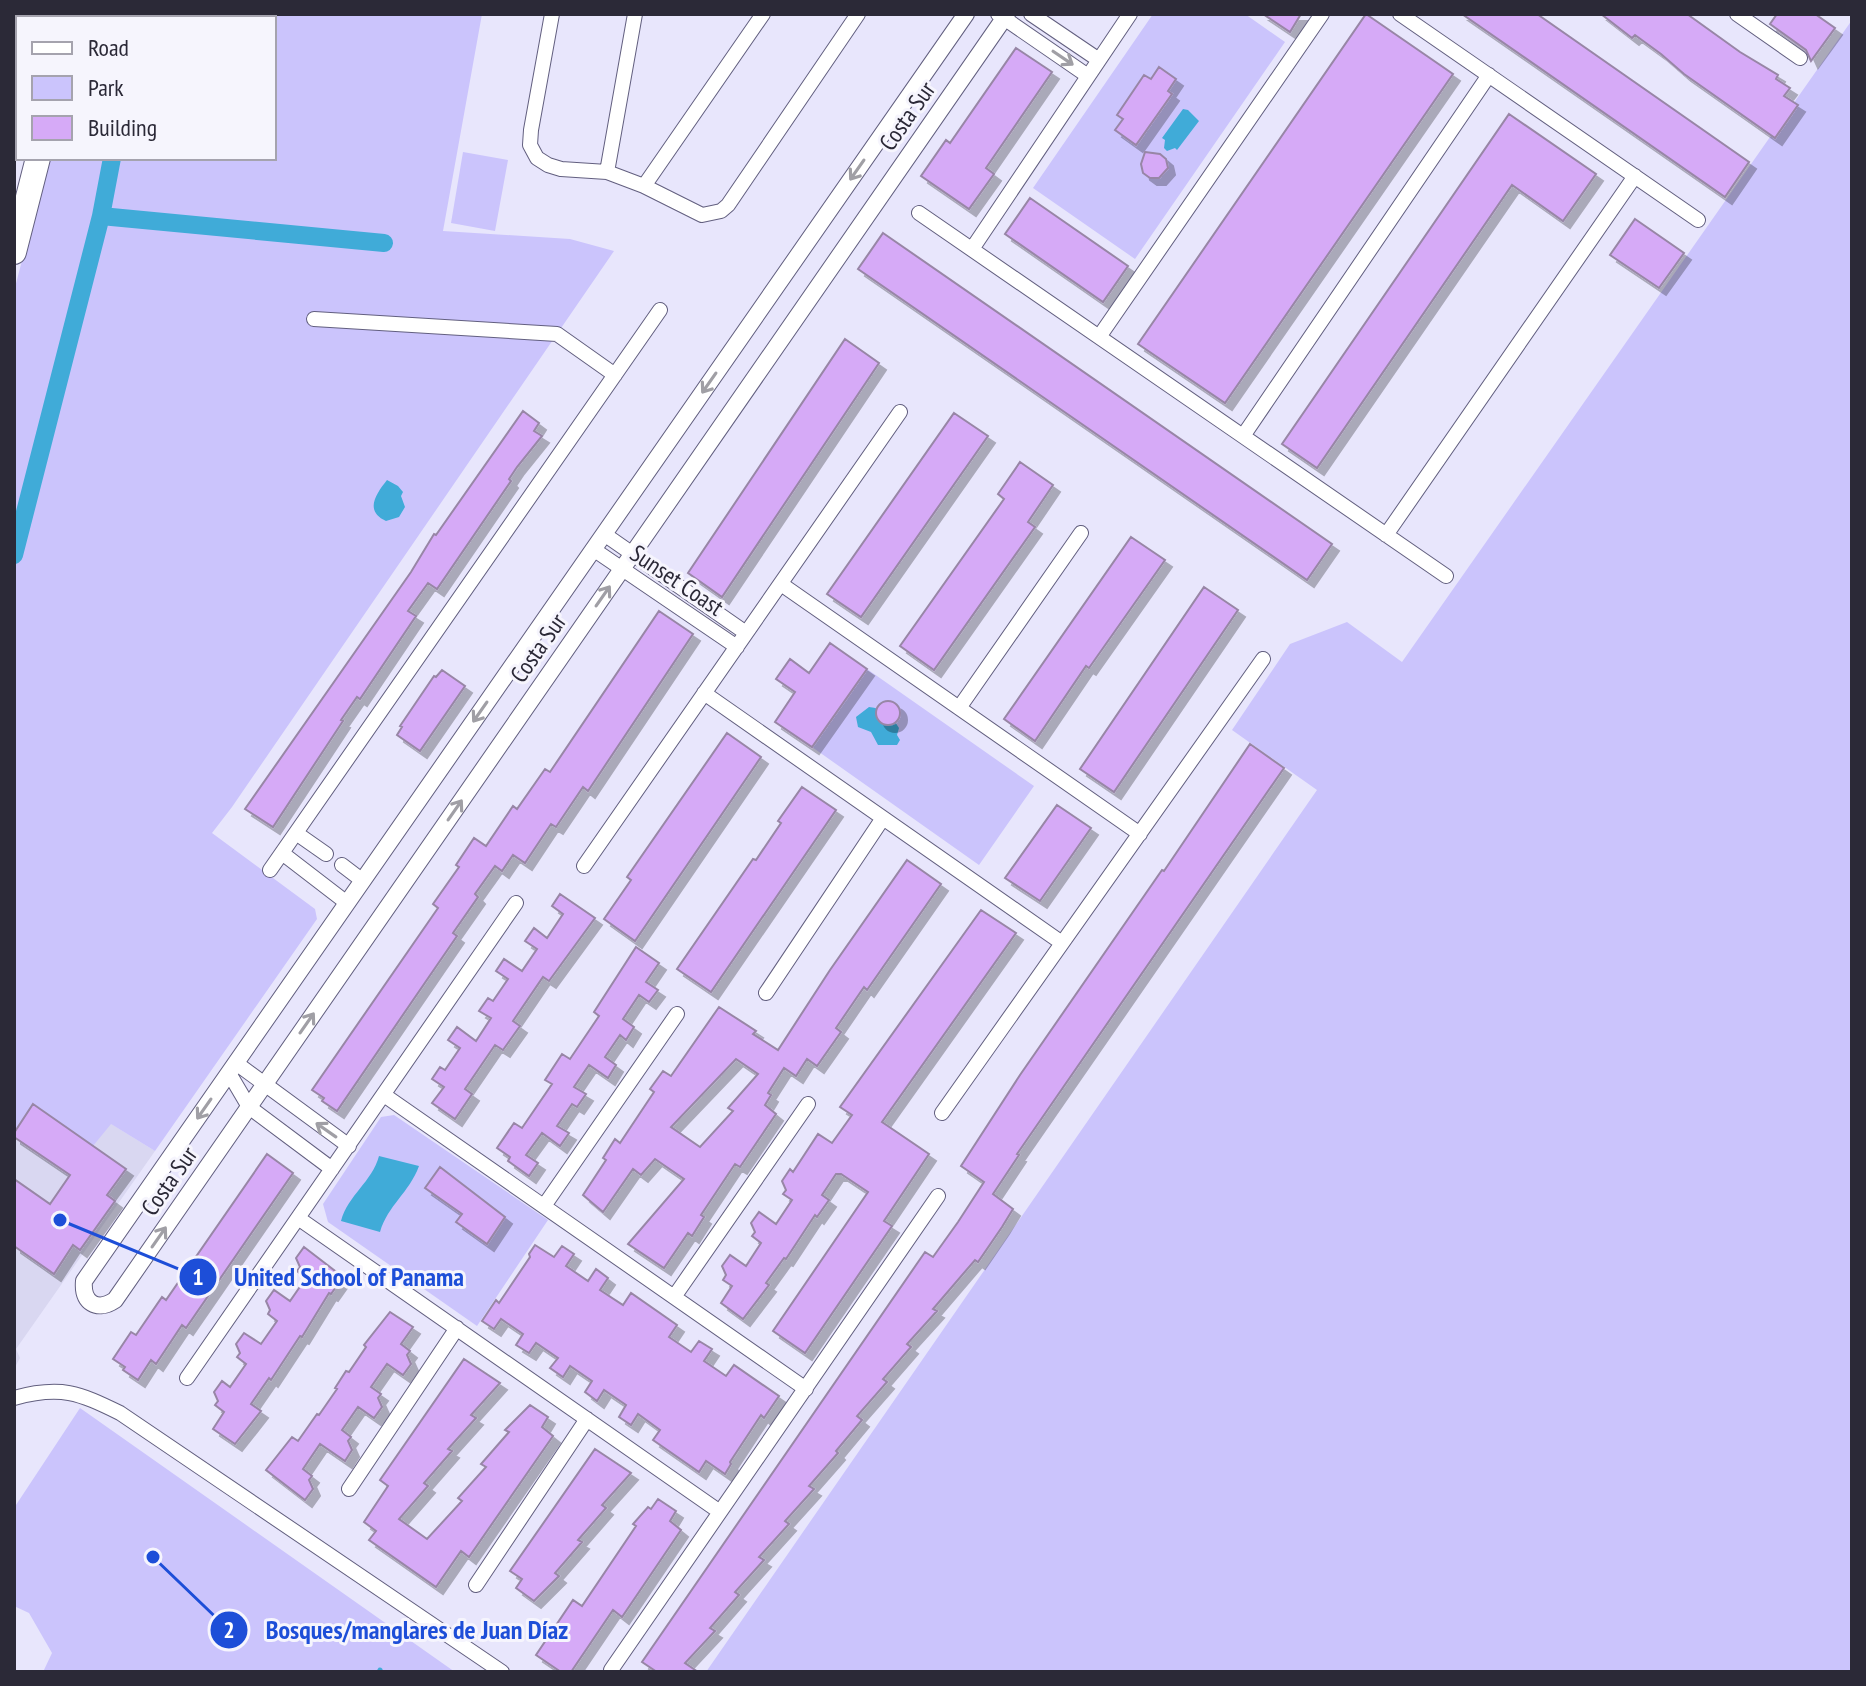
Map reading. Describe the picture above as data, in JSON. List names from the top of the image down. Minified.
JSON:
{"streets":{"street":["Costa Sur","Sunset Coast"]},"crossings":[["Costa Sur","Sunset Coast"]],"places":["United School of Panama","Bosques/manglares de Juan Díaz"],"legend":["Road","Park","Building"]}
